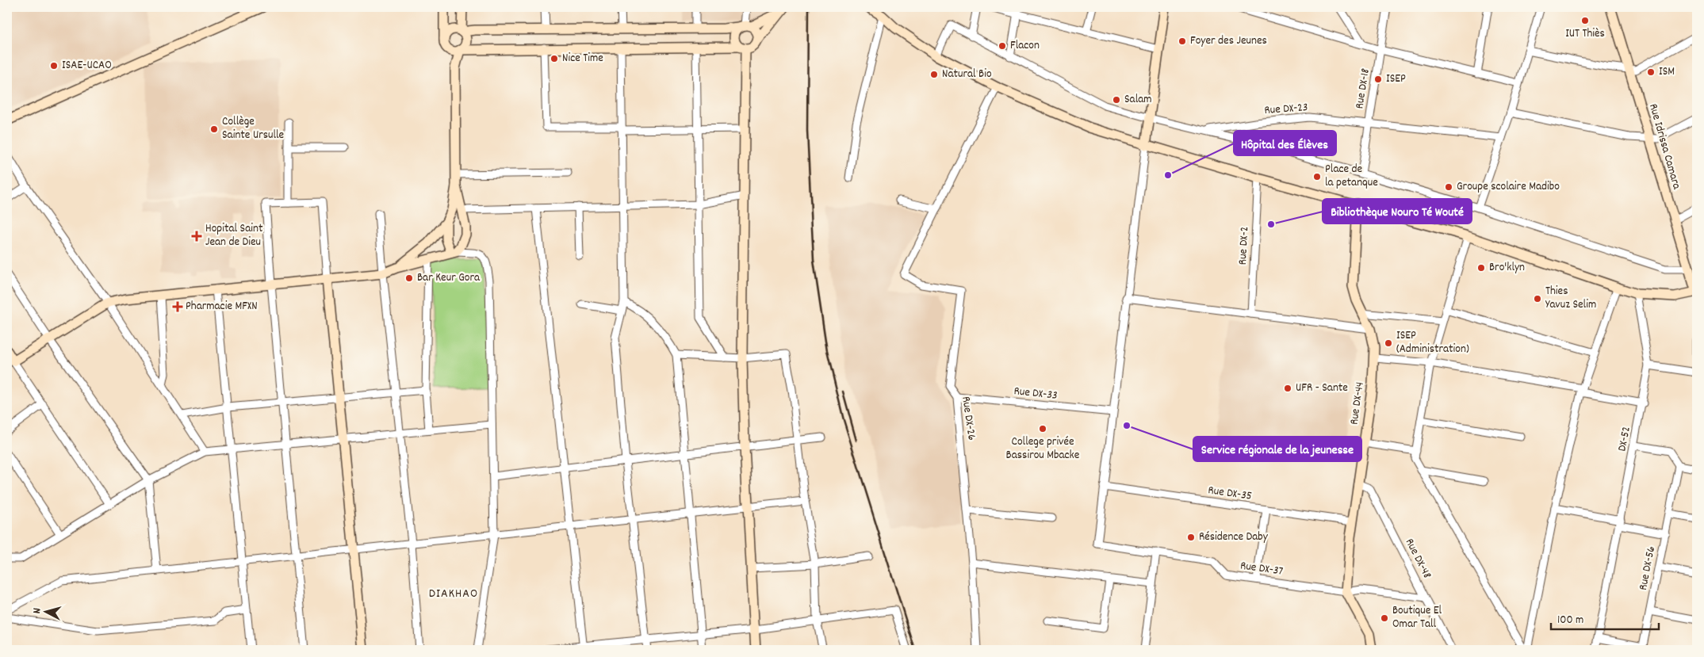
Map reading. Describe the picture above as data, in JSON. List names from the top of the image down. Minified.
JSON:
{"streets":{"street":["Rue DX-18","Rue DX-23","Rue Idrissa Camara","Rue DX-2","Rue DX-33","Rue DX-44","Rue DX-26","DX-52","Rue DX-35","Rue DX-48","Rue DX-56","Rue DX-37"]},"crossings":[["Rue DX-18","Rue DX-23"],["Rue DX-33","Rue DX-26"],["Rue DX-44","Rue DX-35"],["Rue DX-44","Rue DX-48"],["Rue DX-44","Rue DX-37"],["Rue DX-35","Rue DX-37"],["Rue DX-48","Rue DX-37"]],"districts":["DIAKHAO"],"places":{"other":["IUT Thiès","Foyer des Jeunes","Flacon","Nice Time","ISAE-UCAO","ISM","Natural Bio","ISEP","Salam","Collège Sainte Ursulle","Hôpital des Élèves","Place de la petanque","Groupe scolaire Madibo","Bibliothèque Nouro Té Wouté","Bro'klyn","Bar Keur Gora","Thies Yavuz Selim","ISEP (Administration)","UFR - Sante","Service régionale de la jeunesse","College privée Bassirou Mbacke","Résidence Daby","Boutique El Omar Tall"],"health":["Hopital Saint Jean de Dieu","Pharmacie MFXN"]},"scale_bar":"100 m","north":"left"}
